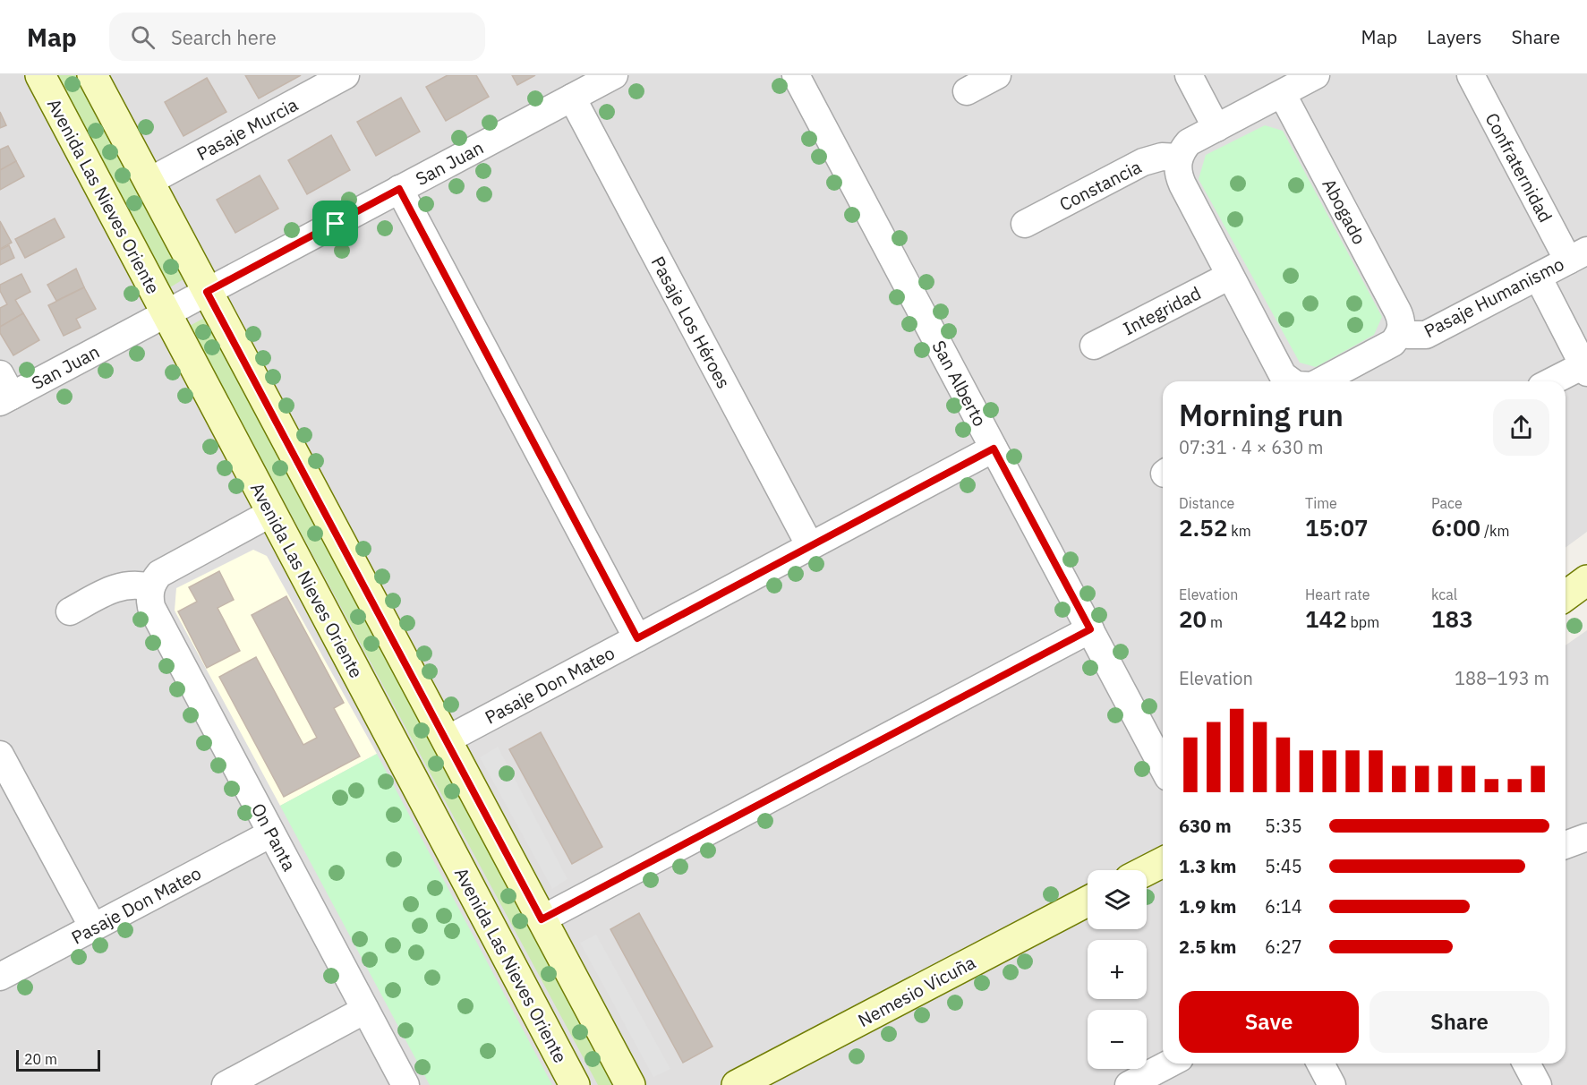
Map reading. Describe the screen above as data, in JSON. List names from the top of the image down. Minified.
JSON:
{"streets":{"street":["Pasaje Murcia","San Juan","Confraternidad","Constancia","Avenida Las Nieves Oriente","Abogado","Pasaje Humanismo","Integridad","Pasaje Los Héroes","San Alberto","Pasaje Don Mateo","On Panta","Nemesio Vicuña"]},"crossings":[["San Juan","Avenida Las Nieves Oriente"],["San Juan","Pasaje Los Héroes"],["Confraternidad","Pasaje Humanismo"],["Abogado","Pasaje Humanismo"],["Pasaje Los Héroes","Pasaje Don Mateo"],["San Alberto","Pasaje Don Mateo"],["Pasaje Don Mateo","On Panta"]],"scale_bar":"20 m","page":{"header":"Map","search":"Search here","nav":["Map","Layers","Share"],"heading":["Morning run","07:31 · 4 × 630 m"],"stats":[["Distance","2.52 km"],["Time","15:07"],["Pace","6:00 /km"],["Elevation","20 m"],["Heart rate","142 bpm"],["kcal","183"]],"chart":["Elevation","188–193 m"],"list":[{"name":"630 m","note":"5:35"},{"name":"1.3 km","note":"5:45"},{"name":"1.9 km","note":"6:14"},{"name":"2.5 km","note":"6:27"}],"map_buttons":["+","−"],"buttons":["Save","Share"],"scale":"20 m"}}
